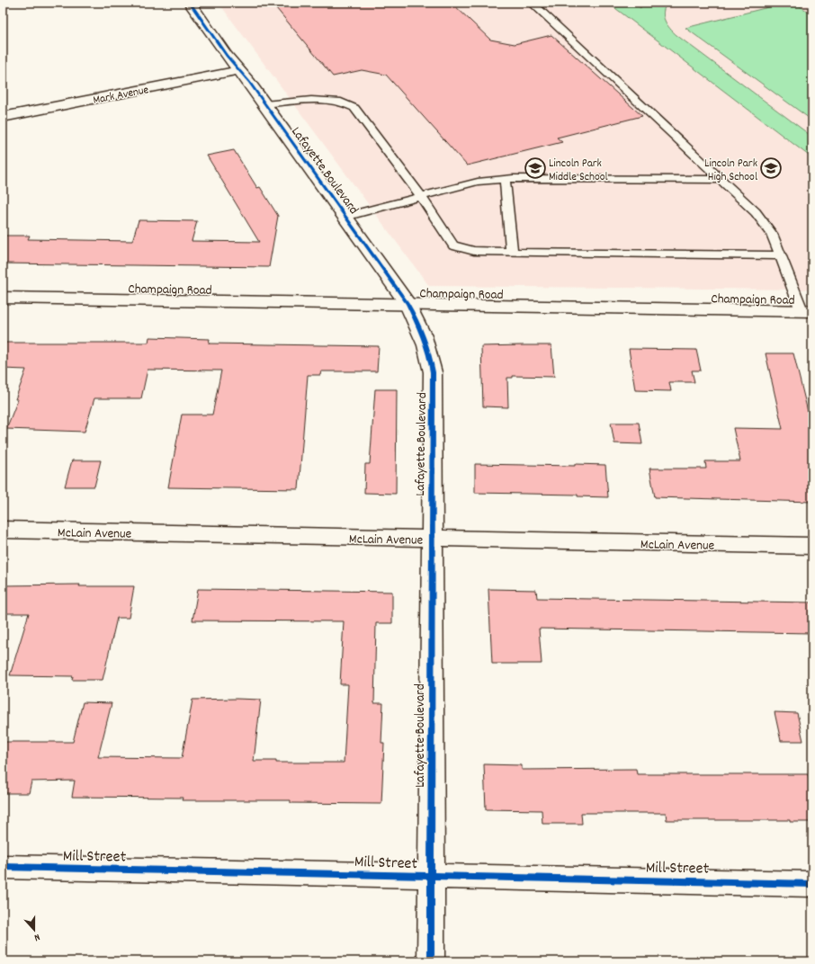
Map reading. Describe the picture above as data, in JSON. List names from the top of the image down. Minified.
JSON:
{"streets":{"street":["Mark Avenue","Lafayette Boulevard","Champaign Road","McLain Avenue","Mill Street"]},"crossings":[["Mark Avenue","Lafayette Boulevard"],["Lafayette Boulevard","Champaign Road"],["Lafayette Boulevard","McLain Avenue"],["Lafayette Boulevard","Mill Street"]],"places":{"school or university":["Lincoln Park Middle School","Lincoln Park High School"]},"north":"bottom"}
